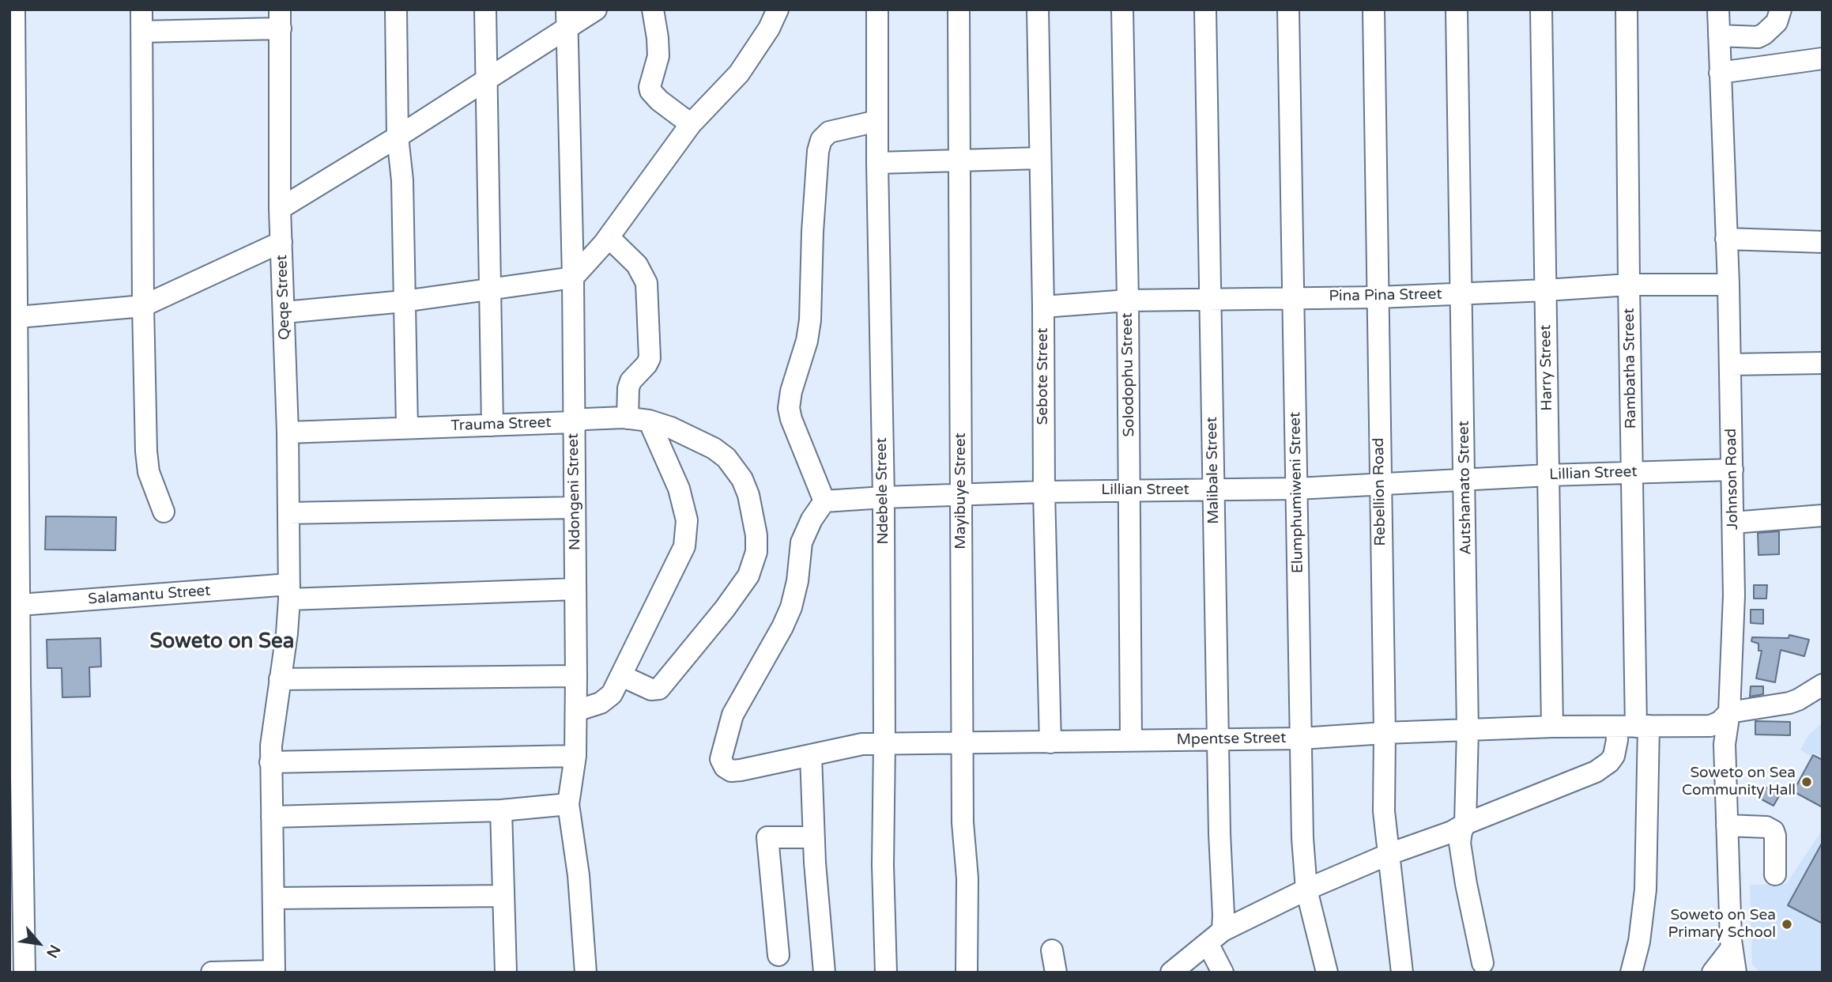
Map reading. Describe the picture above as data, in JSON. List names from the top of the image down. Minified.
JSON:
{"streets":{"street":["Pina Pina Street","Qeqe Street","Harry Street","Rambatha Street","Solodophu Street","Sebote Street","Trauma Street","Malibale Street","Lillian Street","Johnson Road","Autshamato Street","Ndebele Street","Mayibuye Street","Ndongeni Street","Rebellion Road","Elumphumiweni Street","Salamantu Street","Mpentse Street"]},"crossings":[["Pina Pina Street","Harry Street"],["Pina Pina Street","Rambatha Street"],["Pina Pina Street","Solodophu Street"],["Pina Pina Street","Sebote Street"],["Pina Pina Street","Malibale Street"],["Pina Pina Street","Johnson Road"],["Pina Pina Street","Autshamato Street"],["Pina Pina Street","Rebellion Road"],["Pina Pina Street","Elumphumiweni Street"],["Qeqe Street","Trauma Street"],["Qeqe Street","Salamantu Street"],["Harry Street","Lillian Street"],["Harry Street","Mpentse Street"],["Rambatha Street","Lillian Street"],["Rambatha Street","Mpentse Street"],["Solodophu Street","Lillian Street"],["Solodophu Street","Mpentse Street"],["Sebote Street","Lillian Street"],["Sebote Street","Mpentse Street"],["Trauma Street","Ndongeni Street"],["Malibale Street","Lillian Street"],["Malibale Street","Mpentse Street"],["Lillian Street","Johnson Road"],["Lillian Street","Autshamato Street"],["Lillian Street","Ndebele Street"],["Lillian Street","Mayibuye Street"],["Lillian Street","Rebellion Road"],["Lillian Street","Elumphumiweni Street"],["Lillian Street","Mpentse Street"],["Johnson Road","Mpentse Street"],["Autshamato Street","Mpentse Street"],["Ndebele Street","Mpentse Street"],["Mayibuye Street","Mpentse Street"],["Ndongeni Street","Salamantu Street"],["Rebellion Road","Mpentse Street"],["Elumphumiweni Street","Mpentse Street"]],"districts":["Soweto on Sea"],"places":["Soweto on Sea Community Hall","Soweto on Sea Primary School"],"north":"bottom right"}
